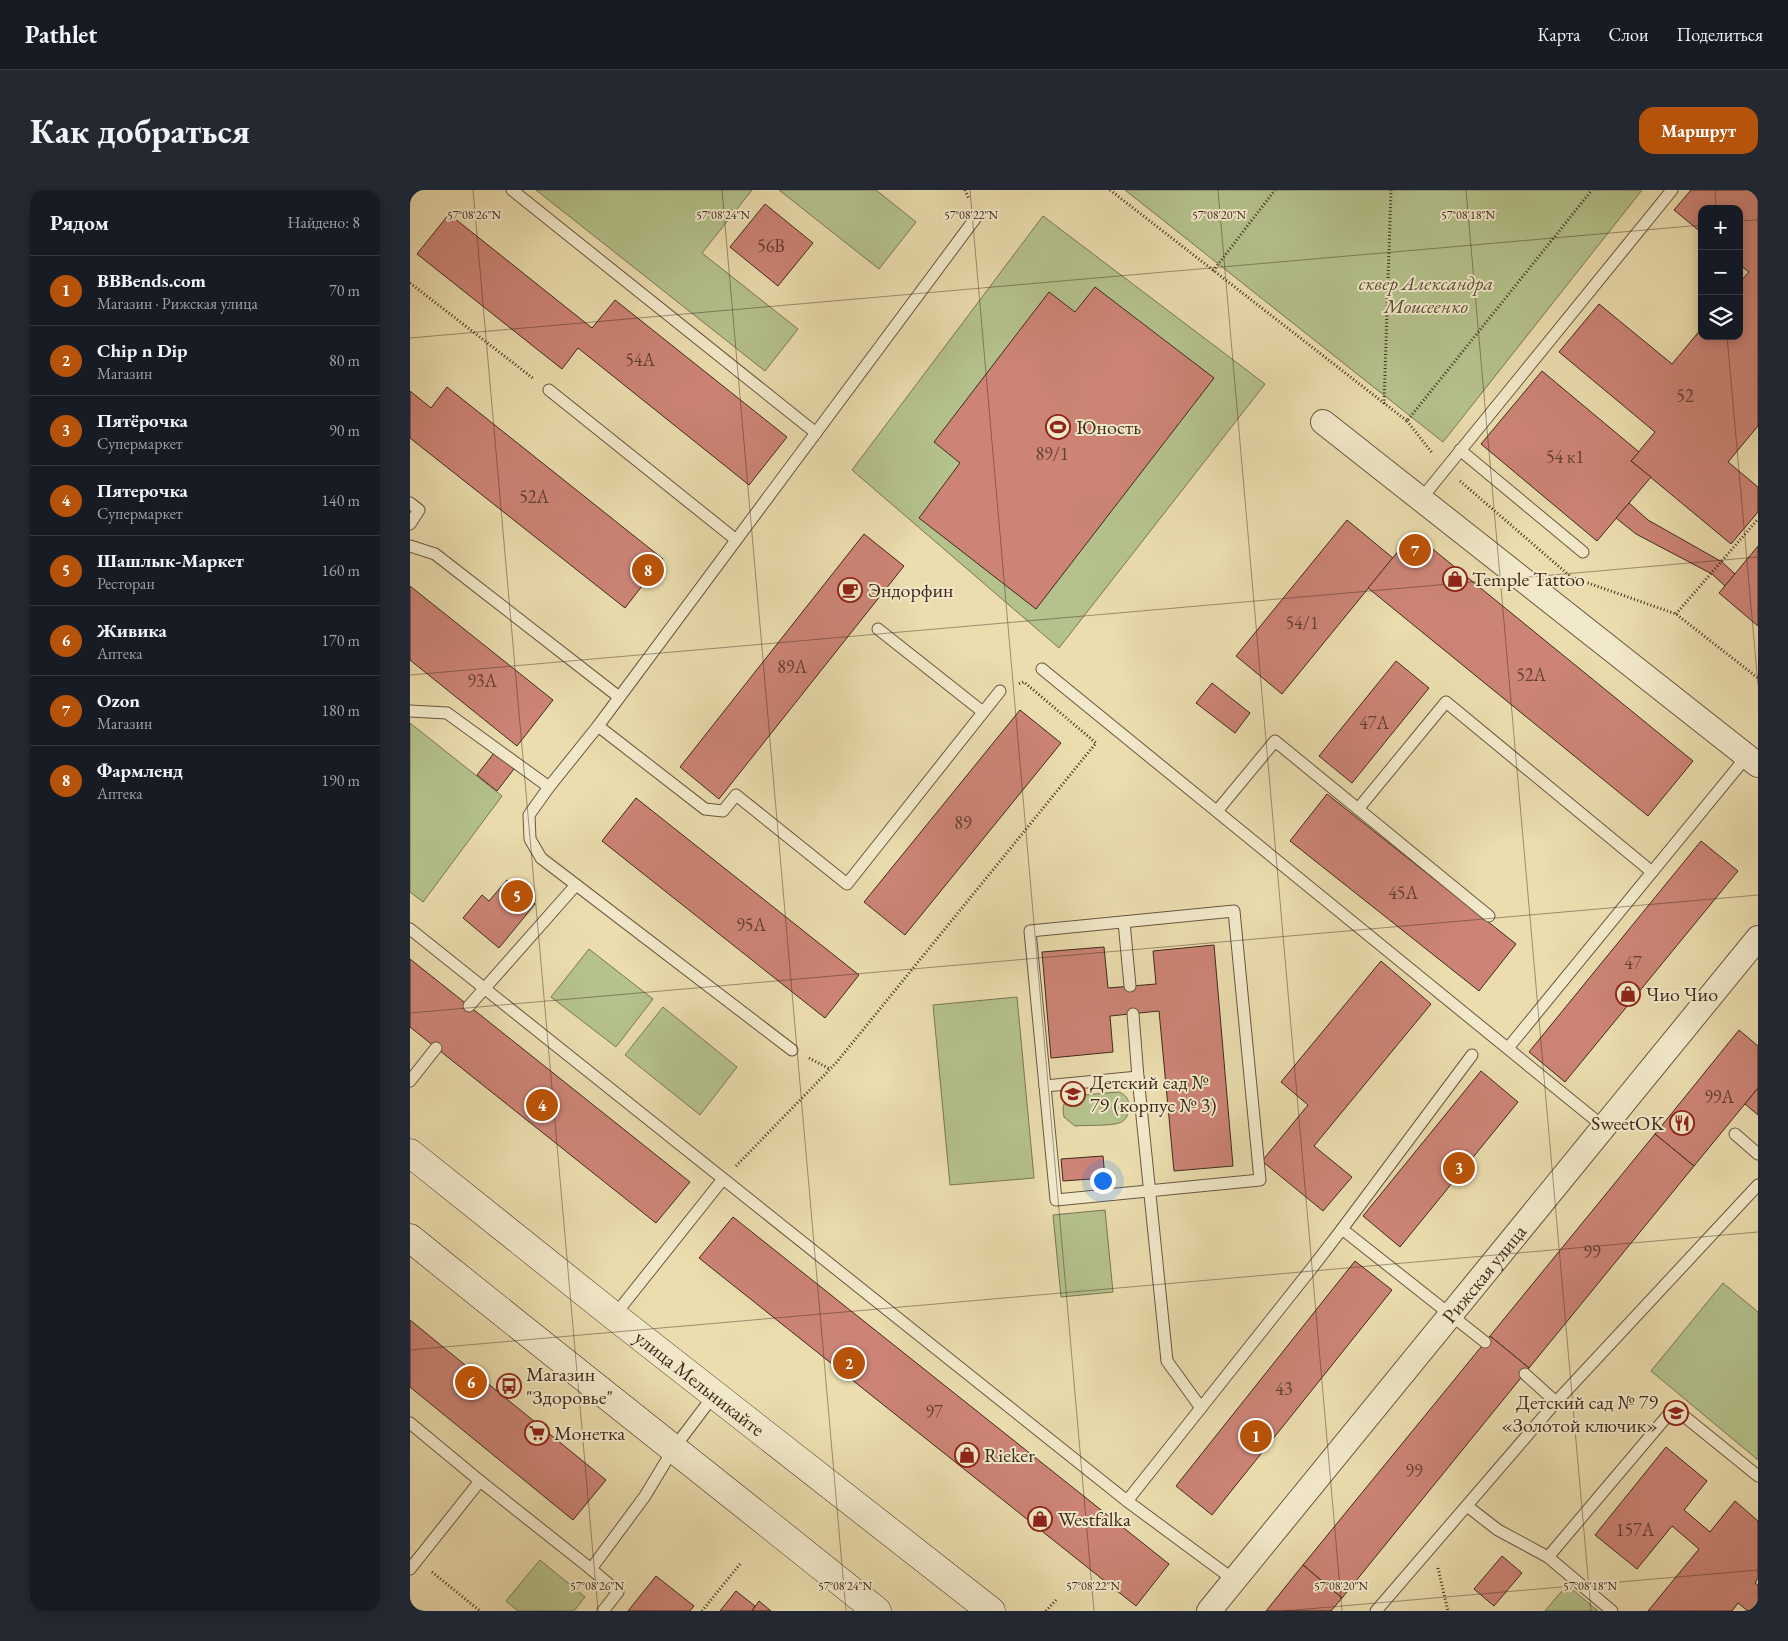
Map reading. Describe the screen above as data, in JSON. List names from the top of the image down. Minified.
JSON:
{"streets":{"main road":["улица Мельникайте"],"street":["Рижская улица"]},"parks":["сквер Александра Моисеенко"],"places":{"sports":["Юность"],"shop":["Temple Tattoo","Чио Чио","Rieker","Westfalka"],"cafe":["Эндорфин"],"school or university":["Детский сад № 79 (корпус № 3)","Детский сад № 79 «Золотой ключик»"],"restaurant":["SweetOK"],"bus stop":["Магазин \"Здоровье\""],"supermarket":["Монетка"]},"house_numbers":["56В","54А","52","89/1","54 к1","52А","54/1","89А","52А","93А","47А","89","45А","95А","47","99А","99","43","97","99","157А"],"page":{"header":"Pathlet","nav":["Карта","Слои","Поделиться"],"buttons":"Маршрут","title":"Как добраться","heading":["Рядом","Найдено: 8"],"map_buttons":["+","−"],"list":[{"mark":"1","name":"BBBends.com","note":"Магазин · Рижская улица","value":"70 m"},{"mark":"2","name":"Chip n Dip","note":"Магазин","value":"80 m"},{"mark":"3","name":"Пятёрочка","note":"Супермаркет","value":"90 m"},{"mark":"4","name":"Пятерочка","note":"Супермаркет","value":"140 m"},{"mark":"5","name":"Шашлык-Маркет","note":"Ресторан","value":"160 m"},{"mark":"6","name":"Живика","note":"Аптека","value":"170 m"},{"mark":"7","name":"Ozon","note":"Магазин","value":"180 m"},{"mark":"8","name":"Фармленд","note":"Аптека","value":"190 m"}],"pins":["7","8","5","4","3","2","6","1"]},"coordinates":["57°08'26\"N","57°08'24\"N","57°08'22\"N","57°08'20\"N","57°08'18\"N"]}
